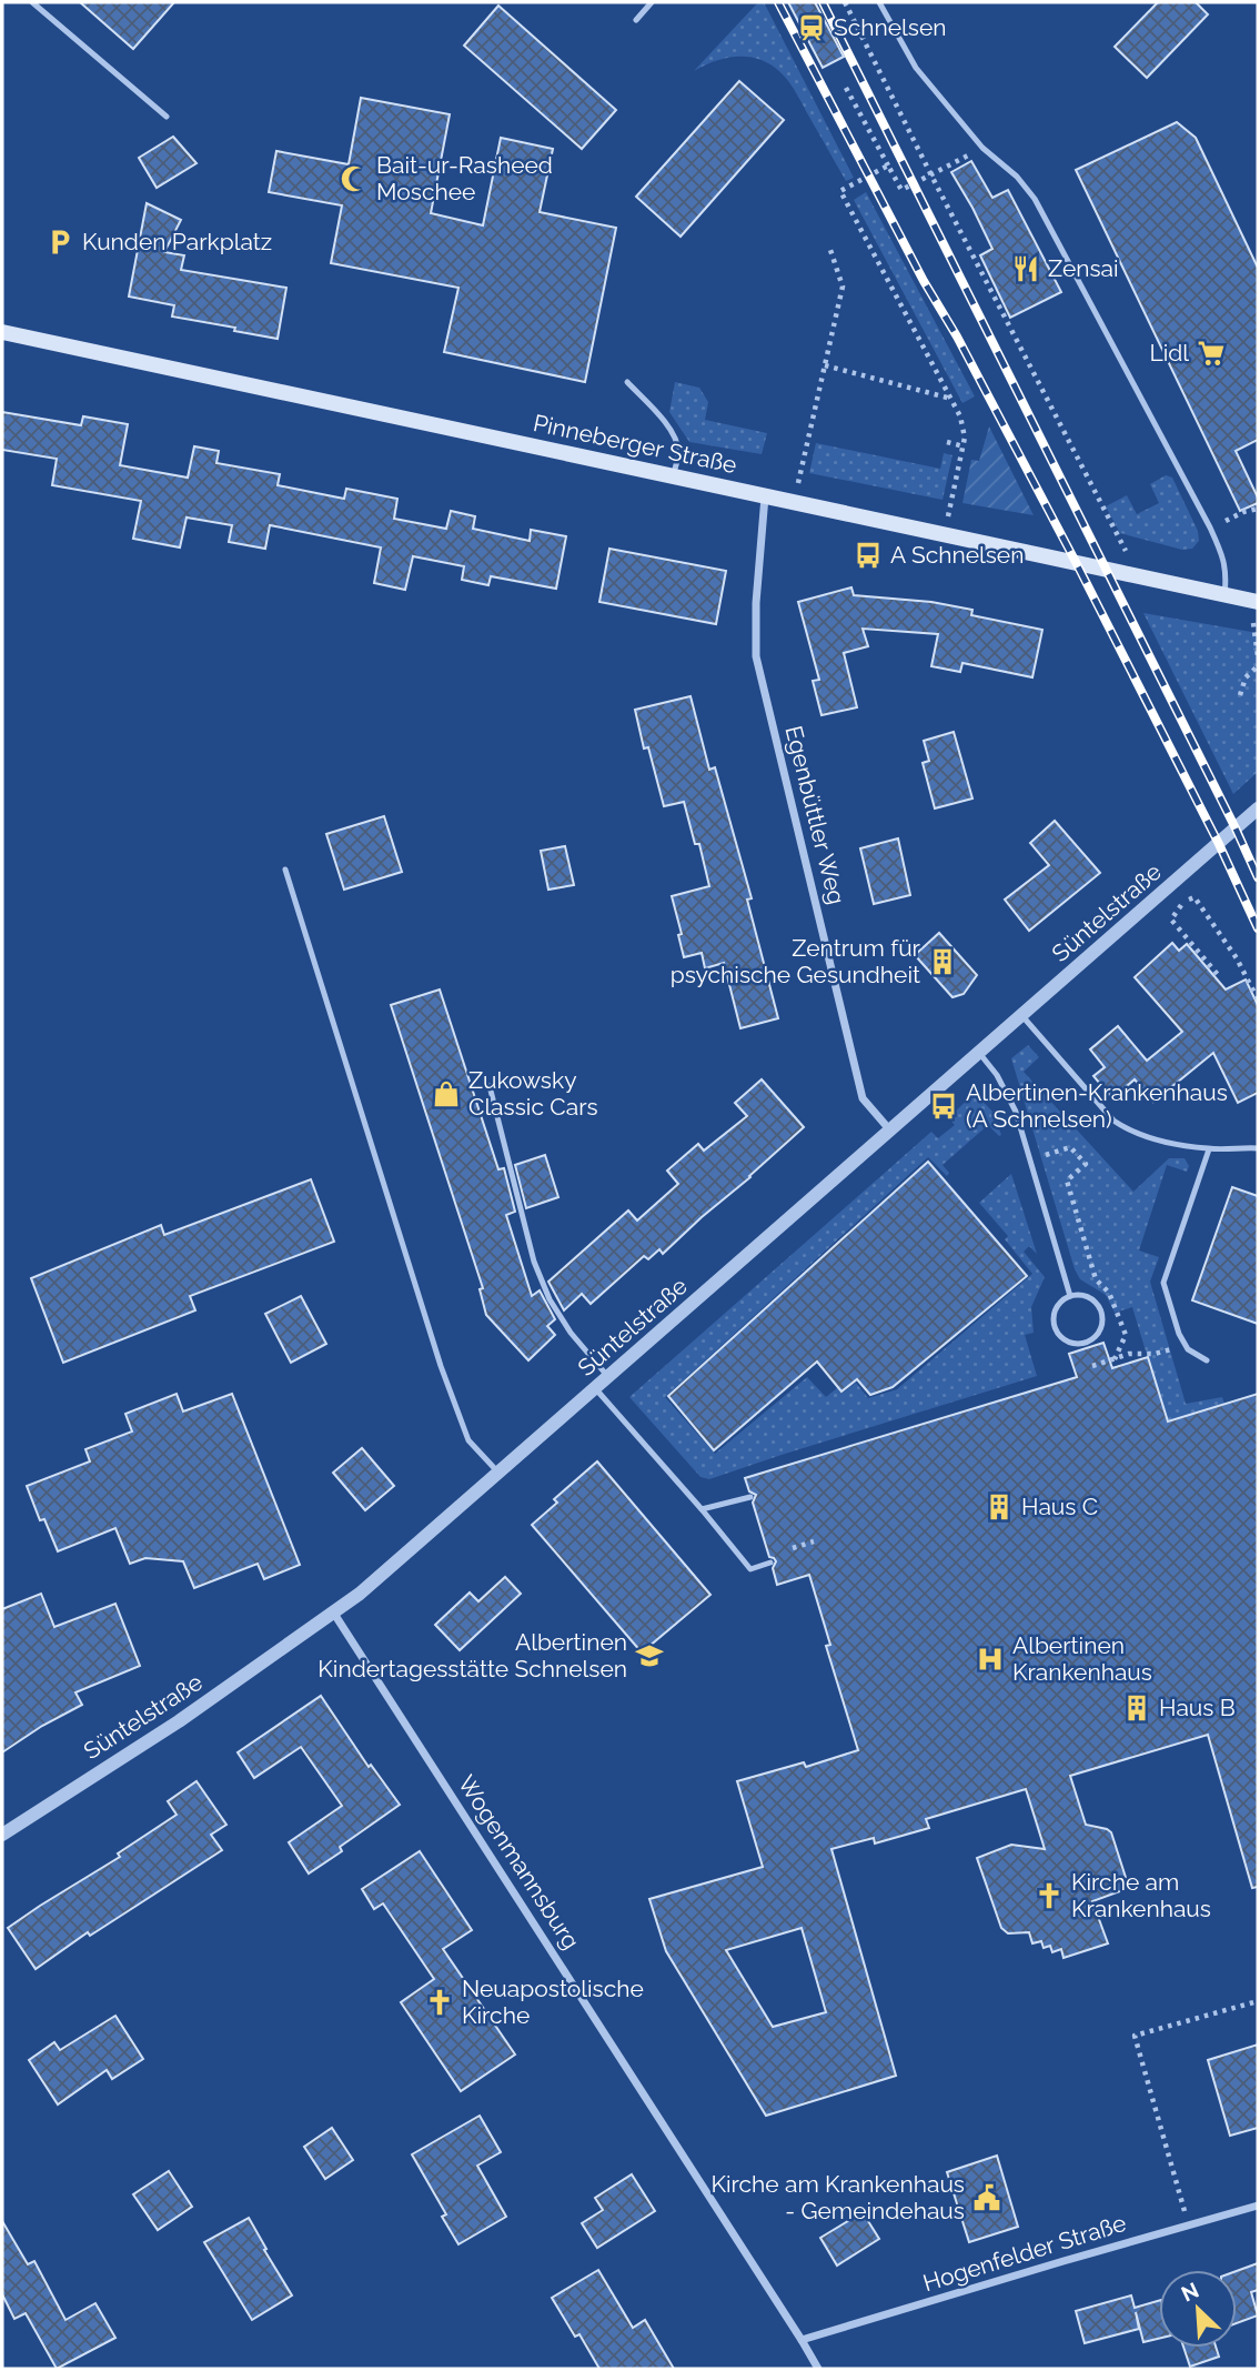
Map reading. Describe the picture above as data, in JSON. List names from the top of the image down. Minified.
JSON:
{"streets":{"main road":["Pinneberger Straße"],"street":["Egenbüttler Weg","Süntelstraße","Wogenmannsburg","Hogenfelder Straße"]},"crossings":[["Pinneberger Straße","Egenbüttler Weg"],["Egenbüttler Weg","Süntelstraße"],["Süntelstraße","Wogenmannsburg"],["Wogenmannsburg","Hogenfelder Straße"]],"places":{"station":["Schnelsen"],"mosque":["Bait-ur-Rasheed Moschee"],"parking":["Kunden Parkplatz"],"restaurant":["Zensai"],"supermarket":["Lidl"],"bus stop":["A Schnelsen","Albertinen-Krankenhaus (A Schnelsen)"],"building":["Zentrum für psychische Gesundheit","Haus C","Haus B"],"shop":["Zukowsky Classic Cars"],"school or university":["Albertinen Kindertagesstätte Schnelsen"],"hospital":["Albertinen Krankenhaus"],"church":["Kirche am Krankenhaus","Neuapostolische Kirche"],"public building":["Kirche am Krankenhaus - Gemeindehaus"]},"north":"top left"}
